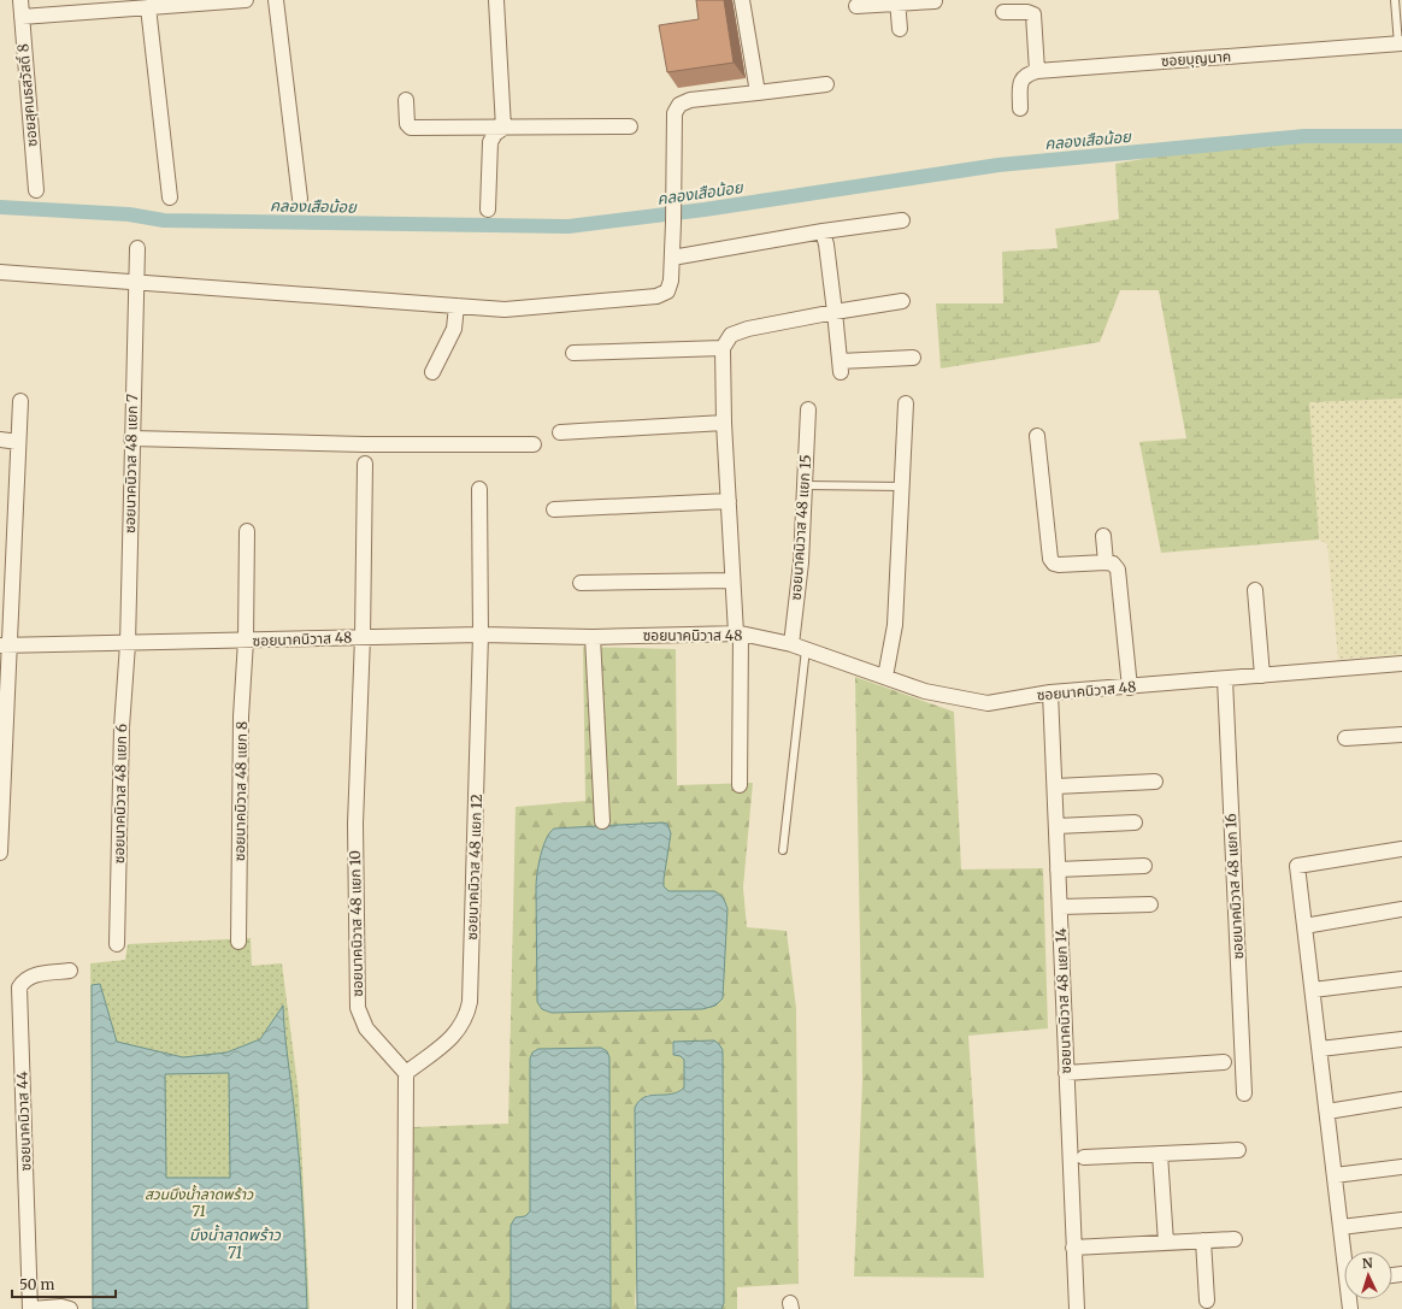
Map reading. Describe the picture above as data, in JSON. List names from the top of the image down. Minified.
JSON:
{"streets":{"street":["ซอยบุญนาค","ซอยสุคนธสวัสดิ์ 8","ซอยนาคนิวาส 48 แยก 7","ซอยนาคนิวาส 48 แยก 15","ซอยนาคนิวาส 48","ซอยนาคนิวาส 48 แยก 8","ซอยนาคนิวาส 48 แยก 6","ซอยนาคนิวาส 48 แยก 12","ซอยนาคนิวาส 48 แยก 16","ซอยนาคนิวาส 48 แยก 10","ซอยนาคนิวาส 48 แยก 14","ซอยนาคนิวาส 44"]},"crossings":[["ซอยนาคนิวาส 48 แยก 7","ซอยนาคนิวาส 48"],["ซอยนาคนิวาส 48 แยก 7","ซอยนาคนิวาส 48 แยก 6"],["ซอยนาคนิวาส 48 แยก 15","ซอยนาคนิวาส 48"],["ซอยนาคนิวาส 48","ซอยนาคนิวาส 48 แยก 8"],["ซอยนาคนิวาส 48","ซอยนาคนิวาส 48 แยก 6"],["ซอยนาคนิวาส 48","ซอยนาคนิวาส 48 แยก 12"],["ซอยนาคนิวาส 48","ซอยนาคนิวาส 48 แยก 16"],["ซอยนาคนิวาส 48","ซอยนาคนิวาส 48 แยก 10"],["ซอยนาคนิวาส 48","ซอยนาคนิวาส 48 แยก 14"],["ซอยนาคนิวาส 48 แยก 12","ซอยนาคนิวาส 48 แยก 10"]],"water":["คลองเสือน้อย","บึงน้ำลาดพร้าว 71"],"parks":["สวนบึงน้ำลาดพร้าว 71"],"scale_bar":"50 m","north":"top"}
